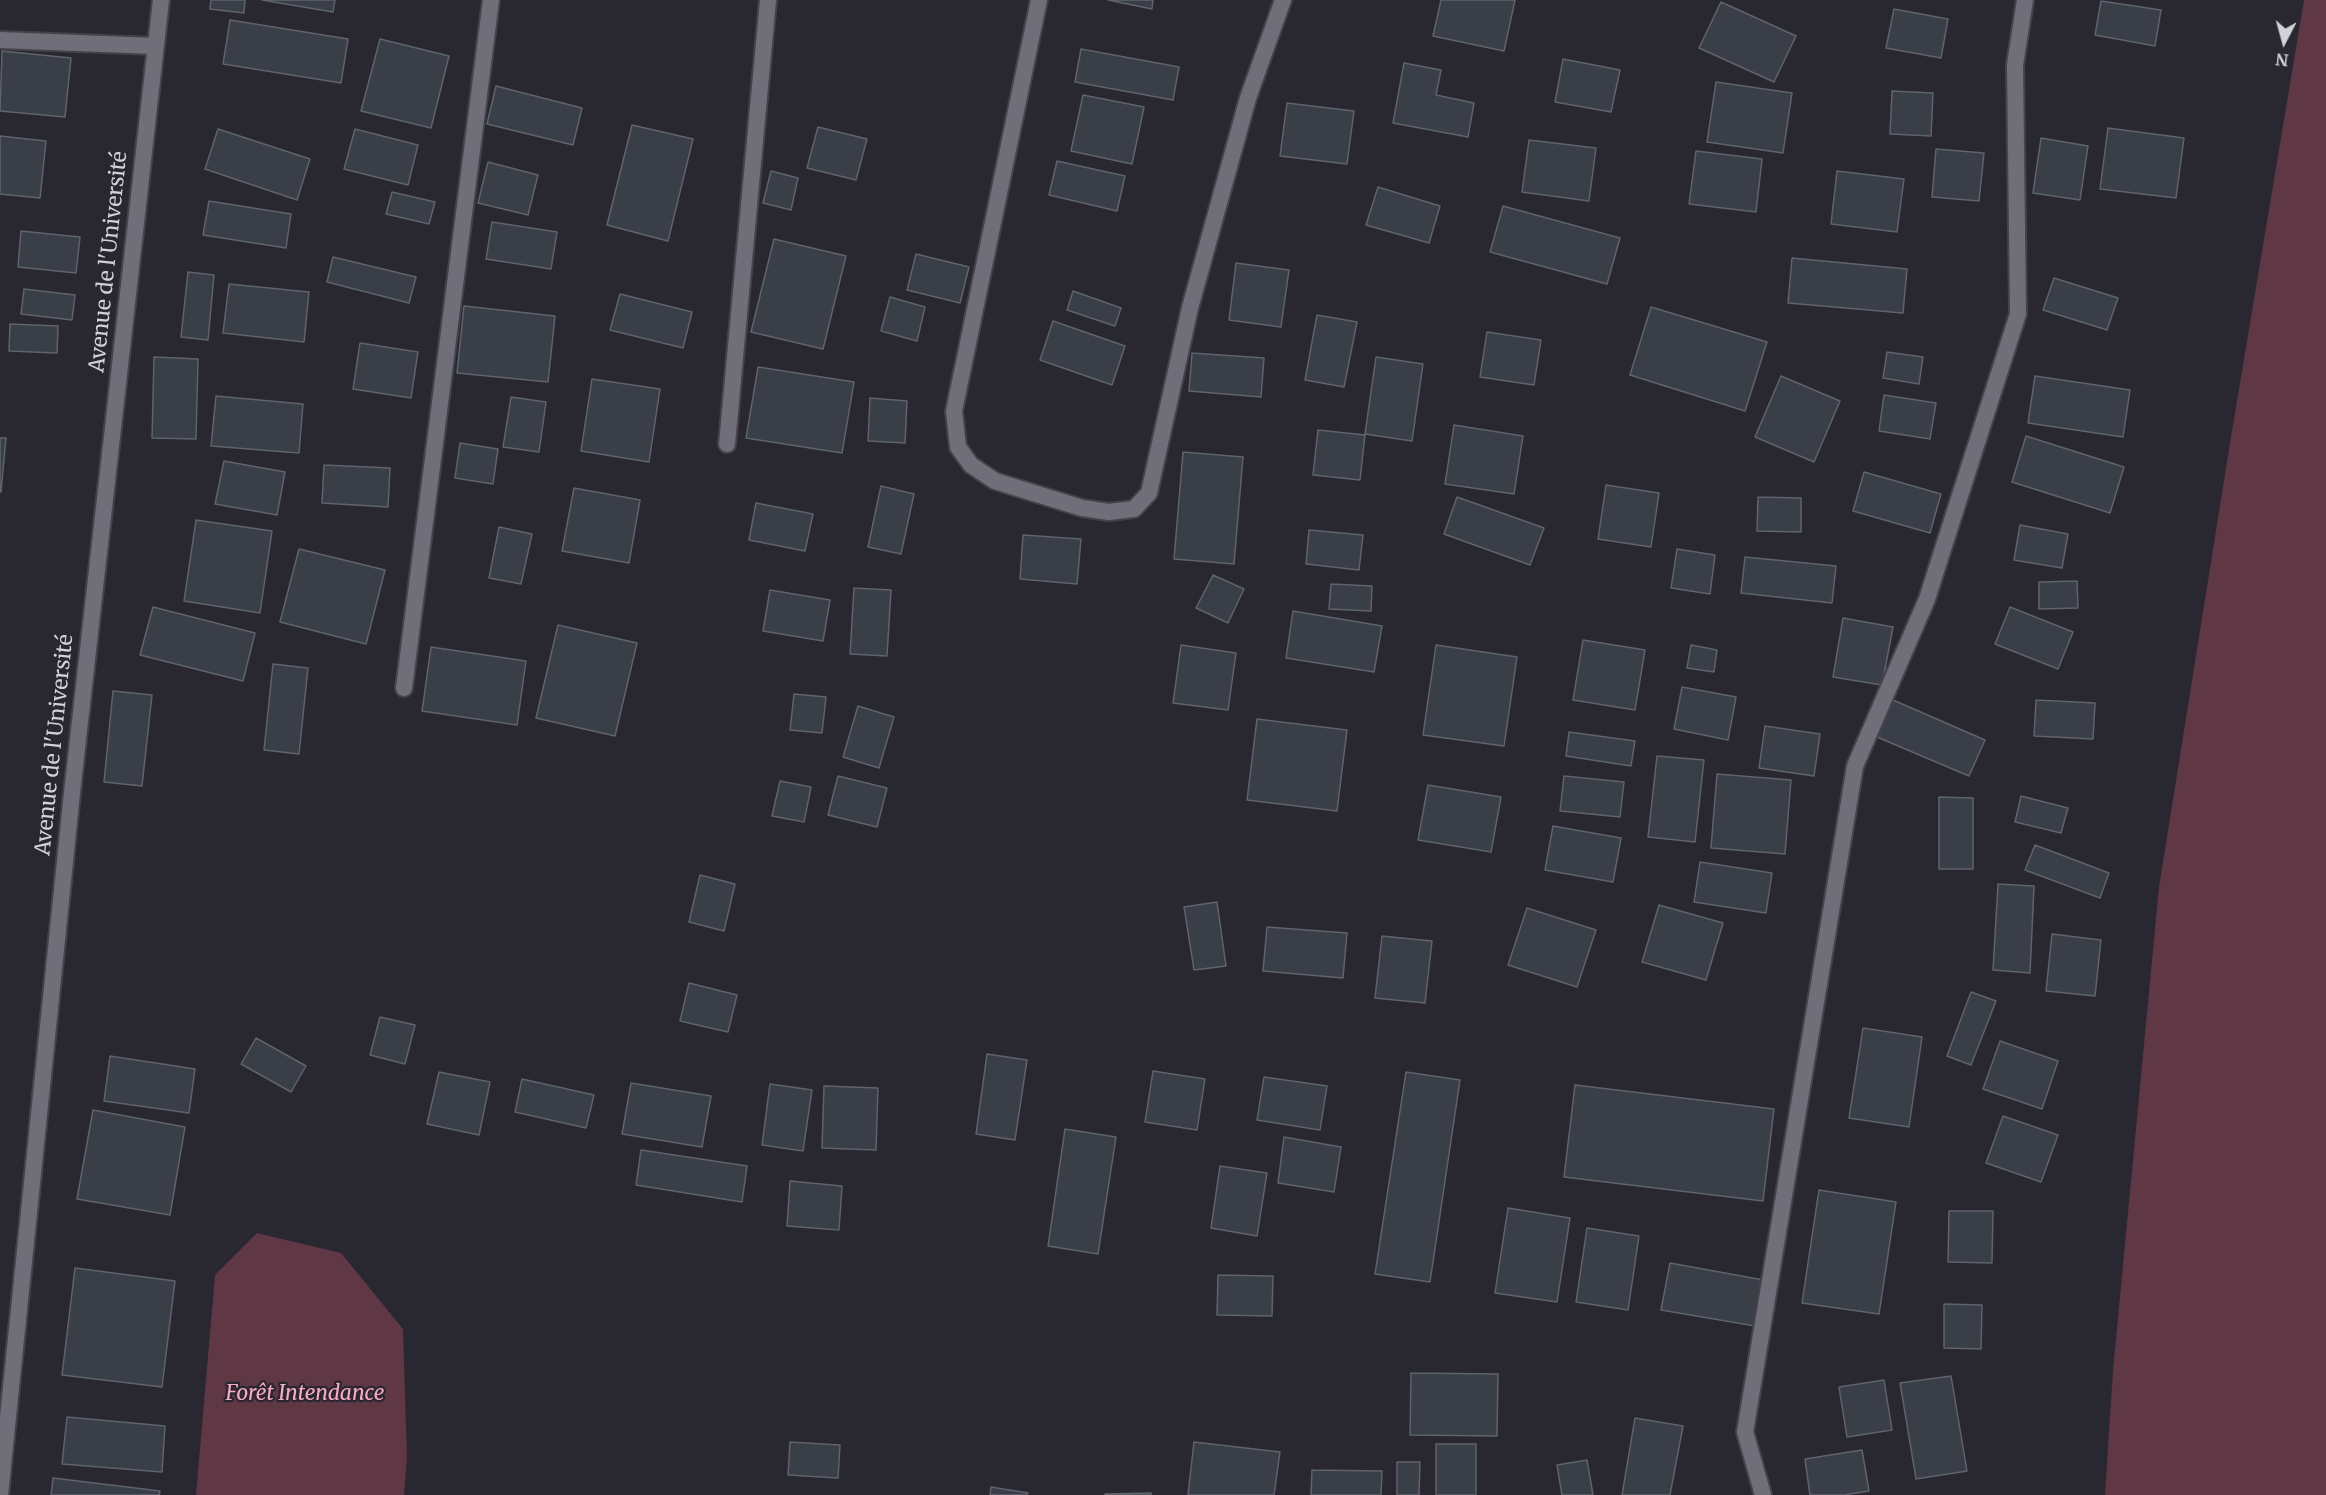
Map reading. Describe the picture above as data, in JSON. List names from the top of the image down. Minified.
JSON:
{"streets":{"street":["Avenue de l'Université"]},"parks":["Forêt Intendance"],"north":"bottom"}
